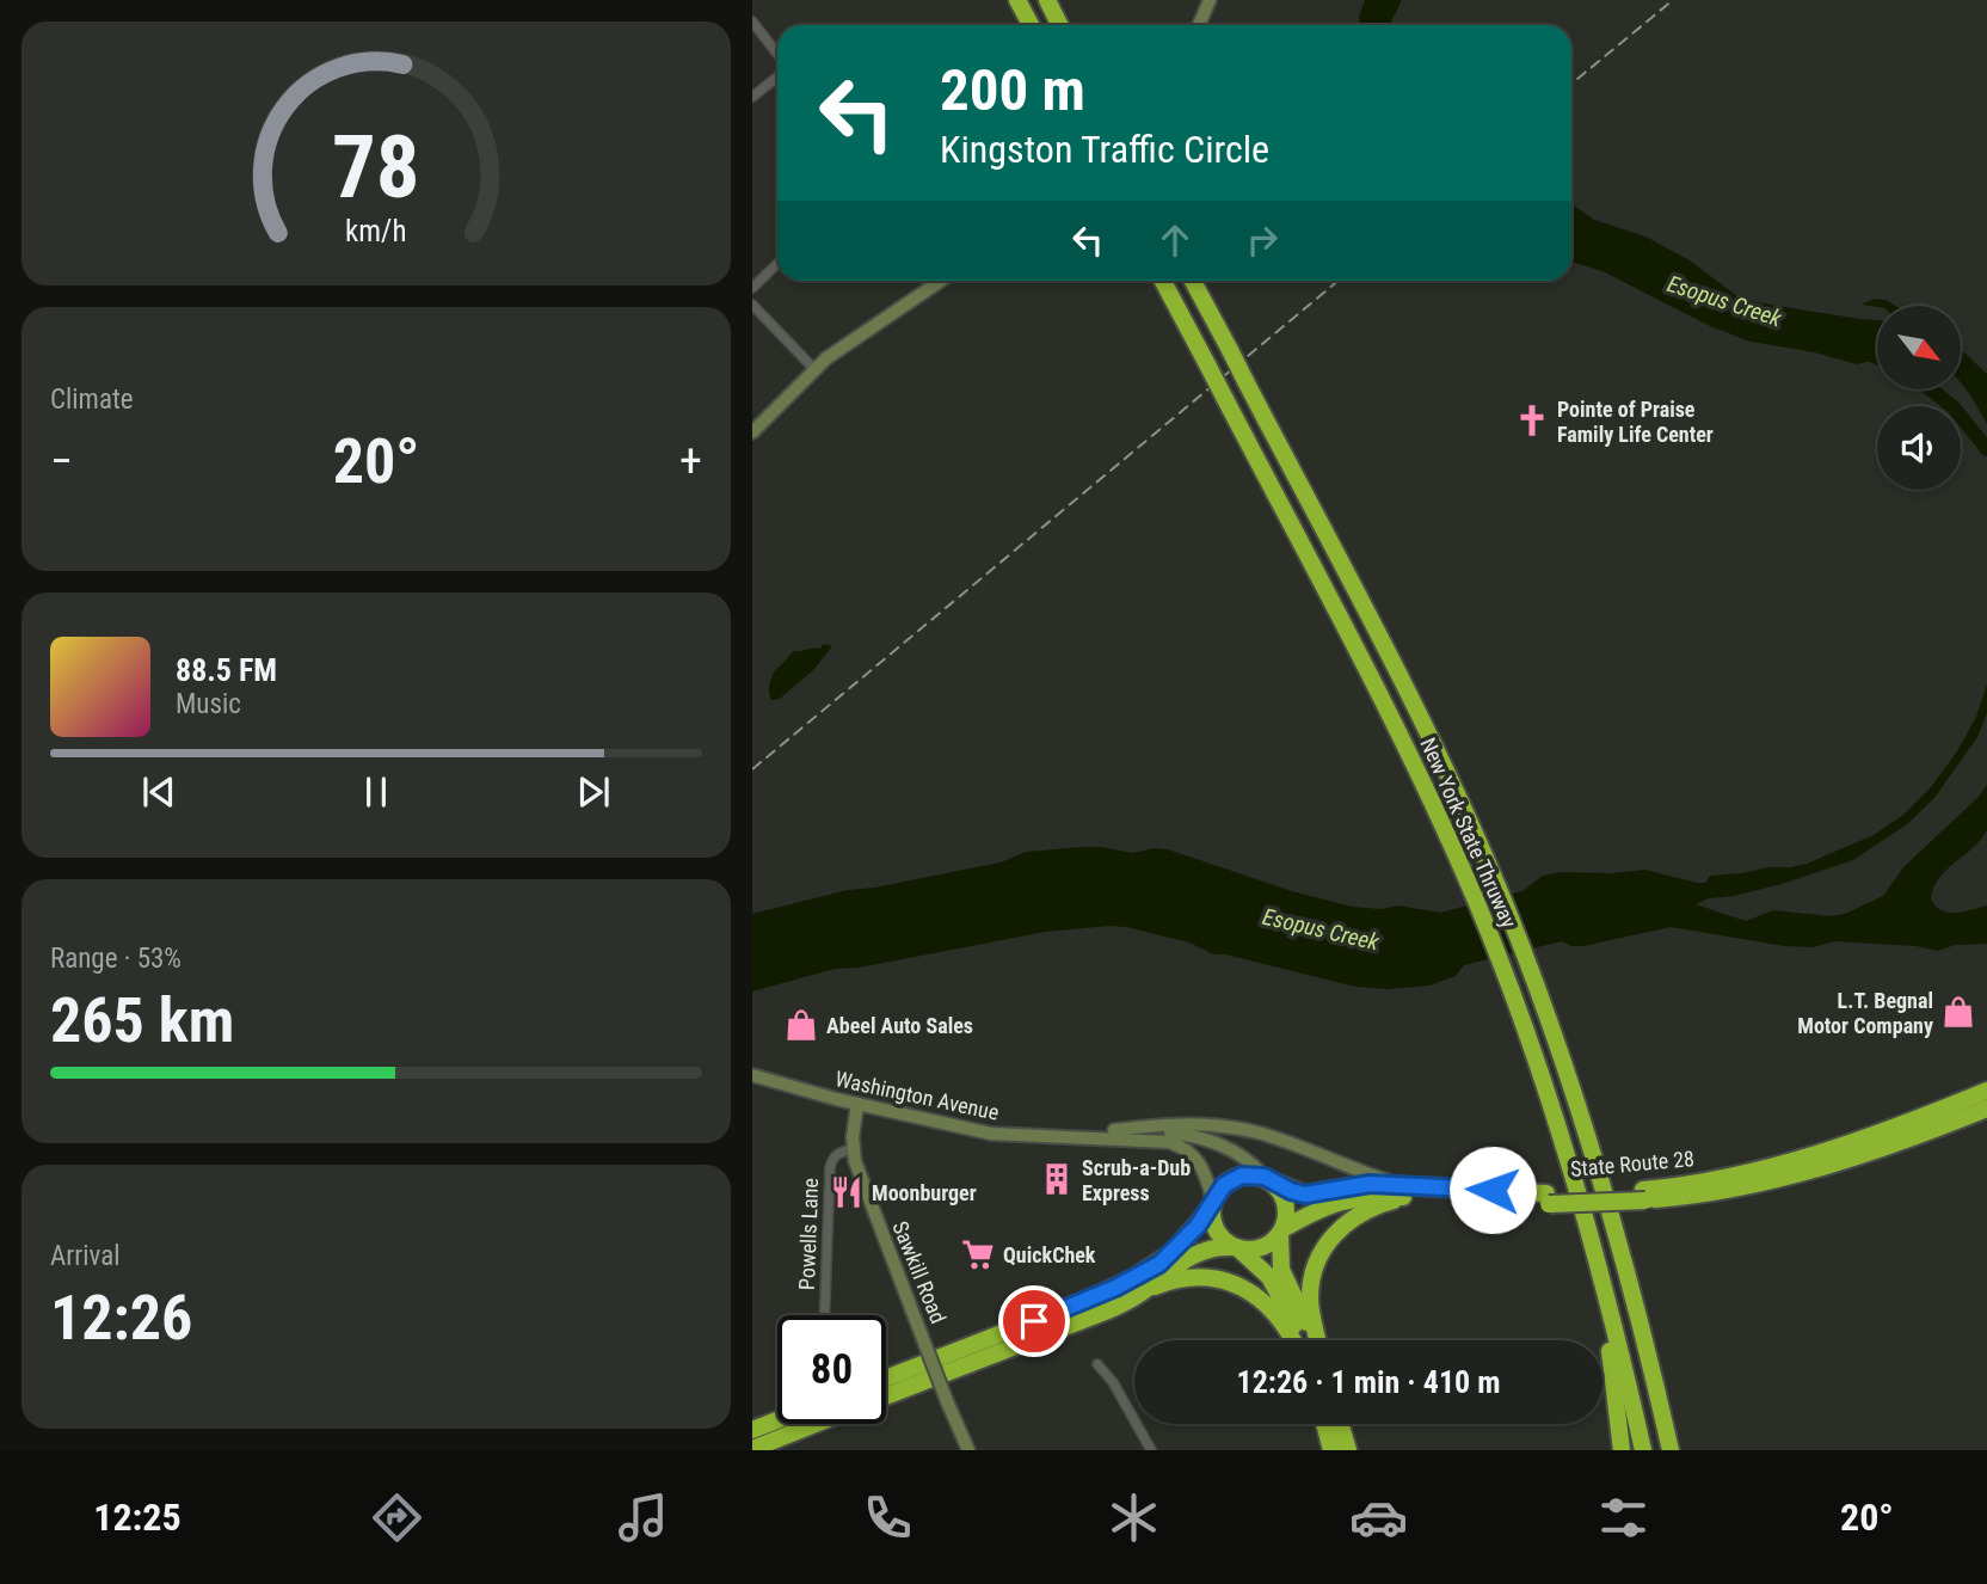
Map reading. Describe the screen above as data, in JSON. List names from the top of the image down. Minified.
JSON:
{"streets":{"highway":["New York State Thruway","State Route 28"],"main road":["Washington Avenue","Sawkill Road"],"street":["Powells Lane"]},"crossings":[["Washington Avenue","State Route 28"],["Washington Avenue","Sawkill Road"],["Powells Lane","Sawkill Road"]],"water":["Esopus Creek"],"places":{"church":["Pointe of Praise Family Life Center"],"shop":["L.T. Begnal Motor Company","Abeel Auto Sales"],"building":["Scrub-a-Dub Express"],"restaurant":["Moonburger"],"supermarket":["QuickChek"]},"north":"bottom right","page":{"turn":["200 m","Kingston Traffic Circle"],"tile":["Climate",["Range · 53%","265 km"],["Arrival","12:26"]],"heat":["−","20°","+"],"song":["88.5 FM","Music"],"limit":"80","trip":"12:26 · 1 min · 410 m","tabs":["12:25","20°"],"gauge":["78","km/h"]}}
